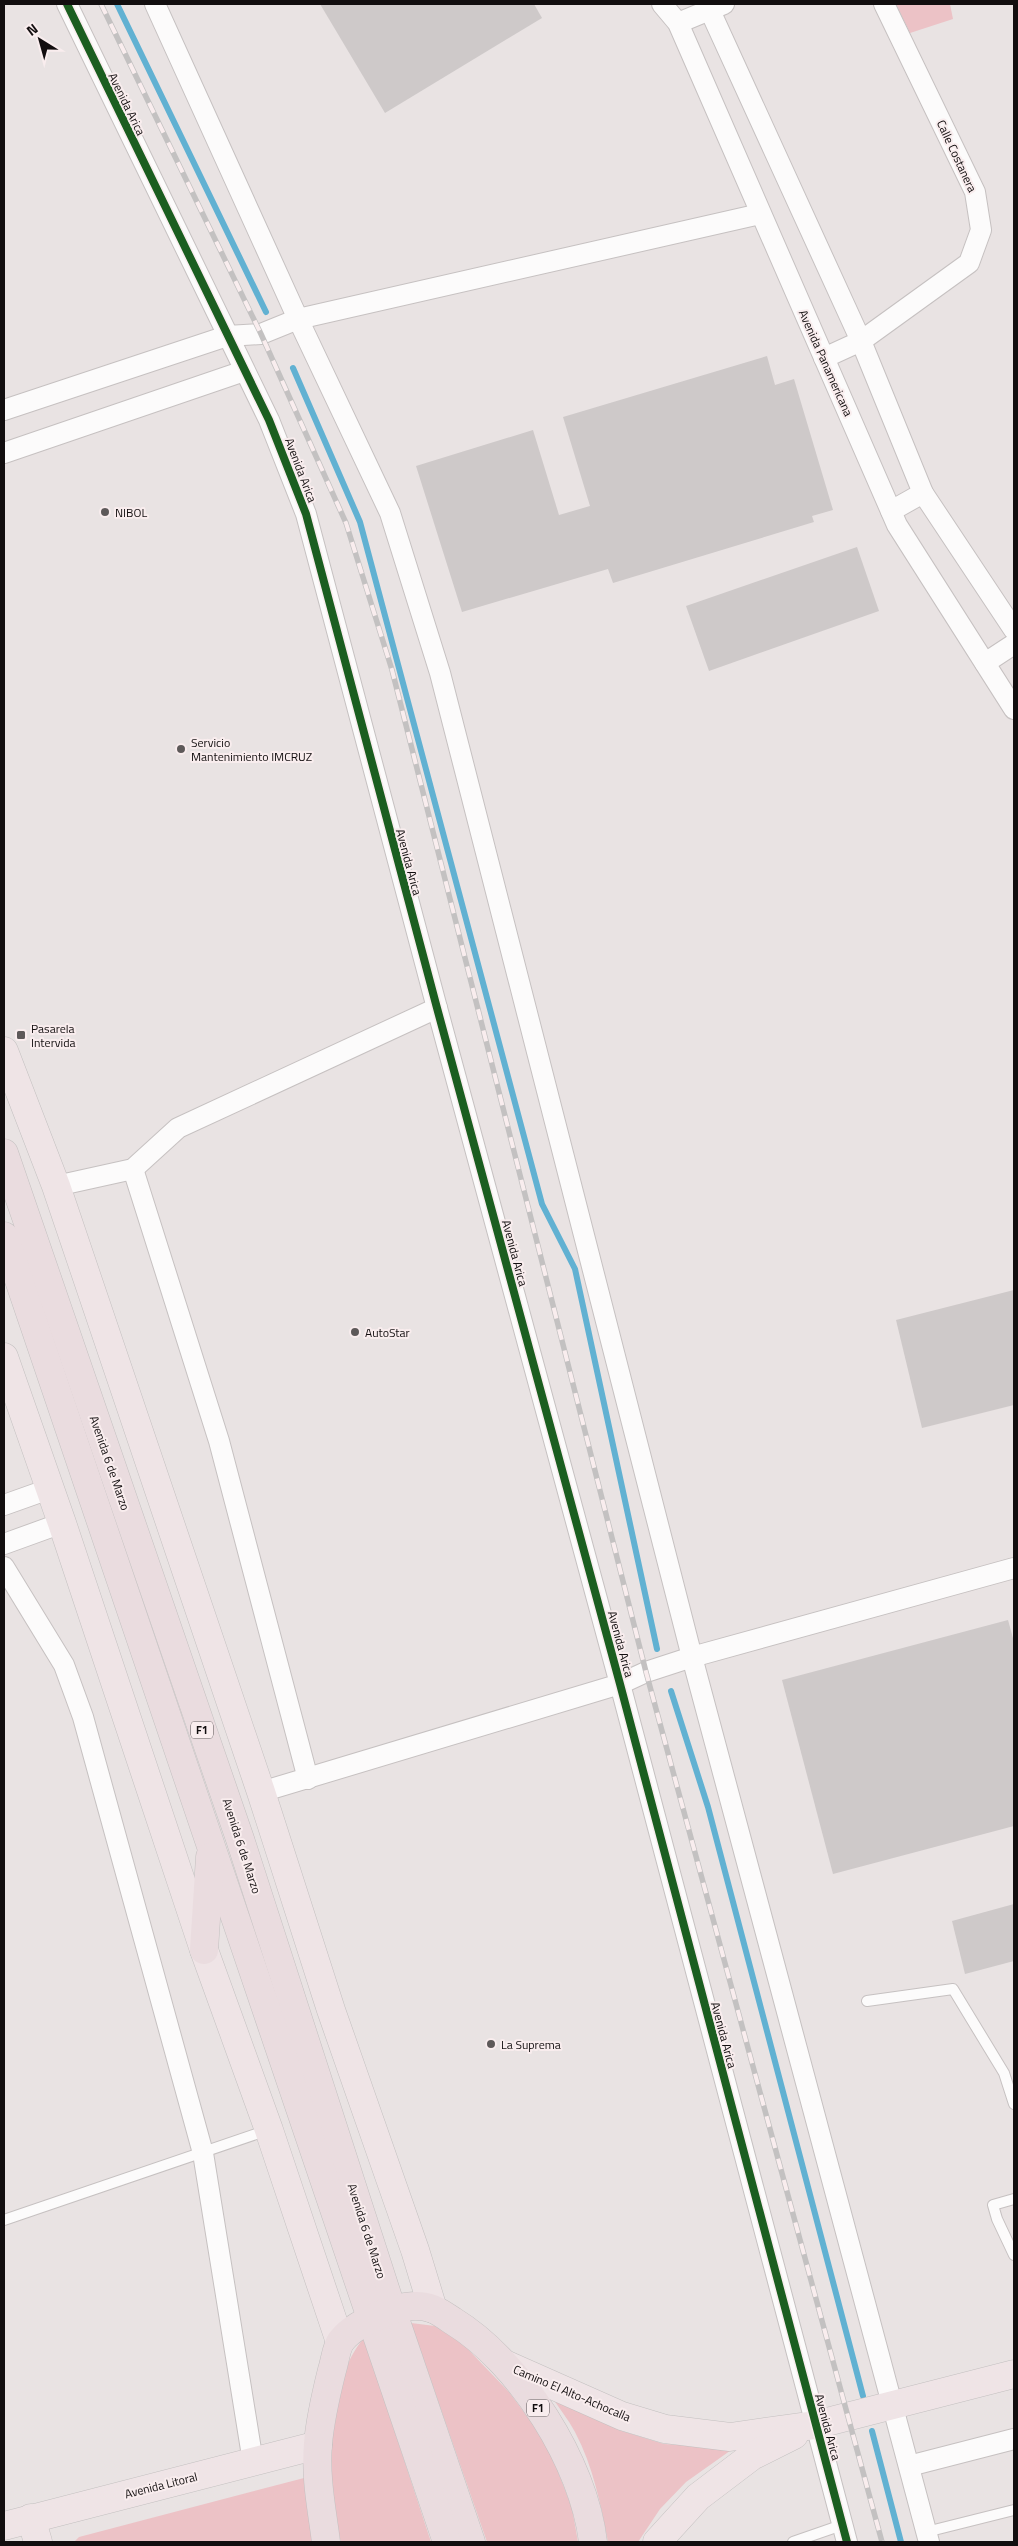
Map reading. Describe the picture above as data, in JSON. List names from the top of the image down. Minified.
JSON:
{"streets":{"highway":["Avenida 6 de Marzo","F1"],"main road":["Camino El Alto-Achocalla","Avenida Litoral"],"street":["Avenida Arica","Calle Costanera","Avenida Panamericana"]},"crossings":[["Avenida Arica","Camino El Alto-Achocalla"],["Calle Costanera","Avenida Panamericana"],["Avenida 6 de Marzo","F1"],["F1","Camino El Alto-Achocalla"]],"places":{"other":["NIBOL","Servicio Mantenimiento IMCRUZ","AutoStar","La Suprema"],"transit":["Pasarela Intervida"]},"north":"top left"}
